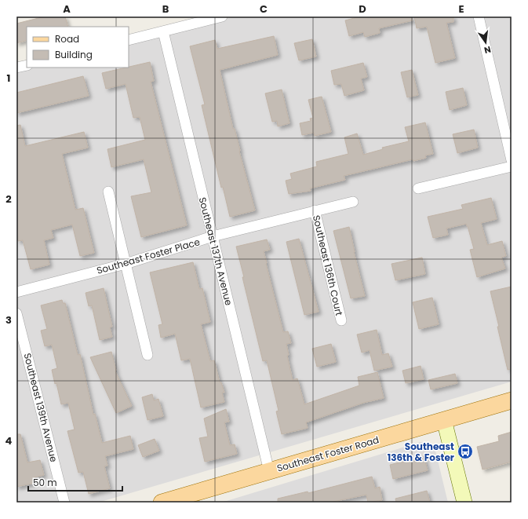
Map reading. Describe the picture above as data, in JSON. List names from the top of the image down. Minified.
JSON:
{"streets":{"main road":["Southeast Foster Road"],"street":["Southeast 137th Avenue","Southeast Foster Place","Southeast 136th Court","Southeast 139th Avenue"]},"crossings":[["Southeast 137th Avenue","Southeast Foster Place"],["Southeast 137th Avenue","Southeast Foster Road"],["Southeast Foster Place","Southeast 136th Court"]],"places":{"bus stop":["Southeast 136th & Foster"]},"legend":["Road","Building"],"scale_bar":"50 m","north":"bottom","grid":{"columns":["A","B","C","D","E"],"rows":["1","2","3","4"]}}
